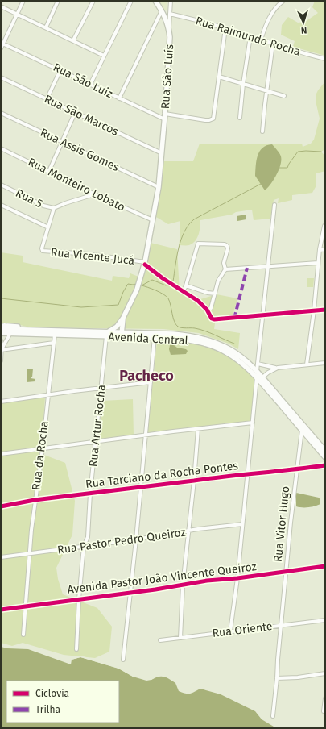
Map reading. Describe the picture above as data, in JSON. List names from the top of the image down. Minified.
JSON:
{"streets":{"main road":["Rua São Luís","Avenida Central"],"street":["Rua Raimundo Rocha","Rua São Luiz","Rua São Marcos","Rua Assis Gomes","Rua Monteiro Lobato","Rua 5","Rua Vicente Jucá","Rua Artur Rocha","Rua da Rocha","Rua Tarciano da Rocha Pontes","Rua Vitor Hugo","Rua Pastor Pedro Queiroz","Avenida Pastor João Vincente Queiroz","Rua Oriente"]},"crossings":[["Rua Raimundo Rocha","Rua São Luís"],["Rua São Luís","Rua São Luiz"],["Rua São Luís","Rua São Marcos"],["Rua São Luís","Rua Assis Gomes"],["Rua São Luís","Rua Monteiro Lobato"],["Rua São Luís","Rua Vicente Jucá"],["Rua Monteiro Lobato","Rua 5"],["Avenida Central","Rua Artur Rocha"],["Avenida Central","Rua da Rocha"],["Avenida Central","Rua Vitor Hugo"],["Rua Artur Rocha","Rua Tarciano da Rocha Pontes"],["Rua Artur Rocha","Rua Pastor Pedro Queiroz"],["Rua Artur Rocha","Avenida Pastor João Vincente Queiroz"],["Rua da Rocha","Rua Tarciano da Rocha Pontes"],["Rua da Rocha","Rua Pastor Pedro Queiroz"],["Rua da Rocha","Avenida Pastor João Vincente Queiroz"],["Rua Tarciano da Rocha Pontes","Rua Vitor Hugo"],["Rua Vitor Hugo","Avenida Pastor João Vincente Queiroz"],["Rua Vitor Hugo","Rua Oriente"]],"districts":["Pacheco"],"legend":["Ciclovia","Trilha"],"north":"bottom"}
